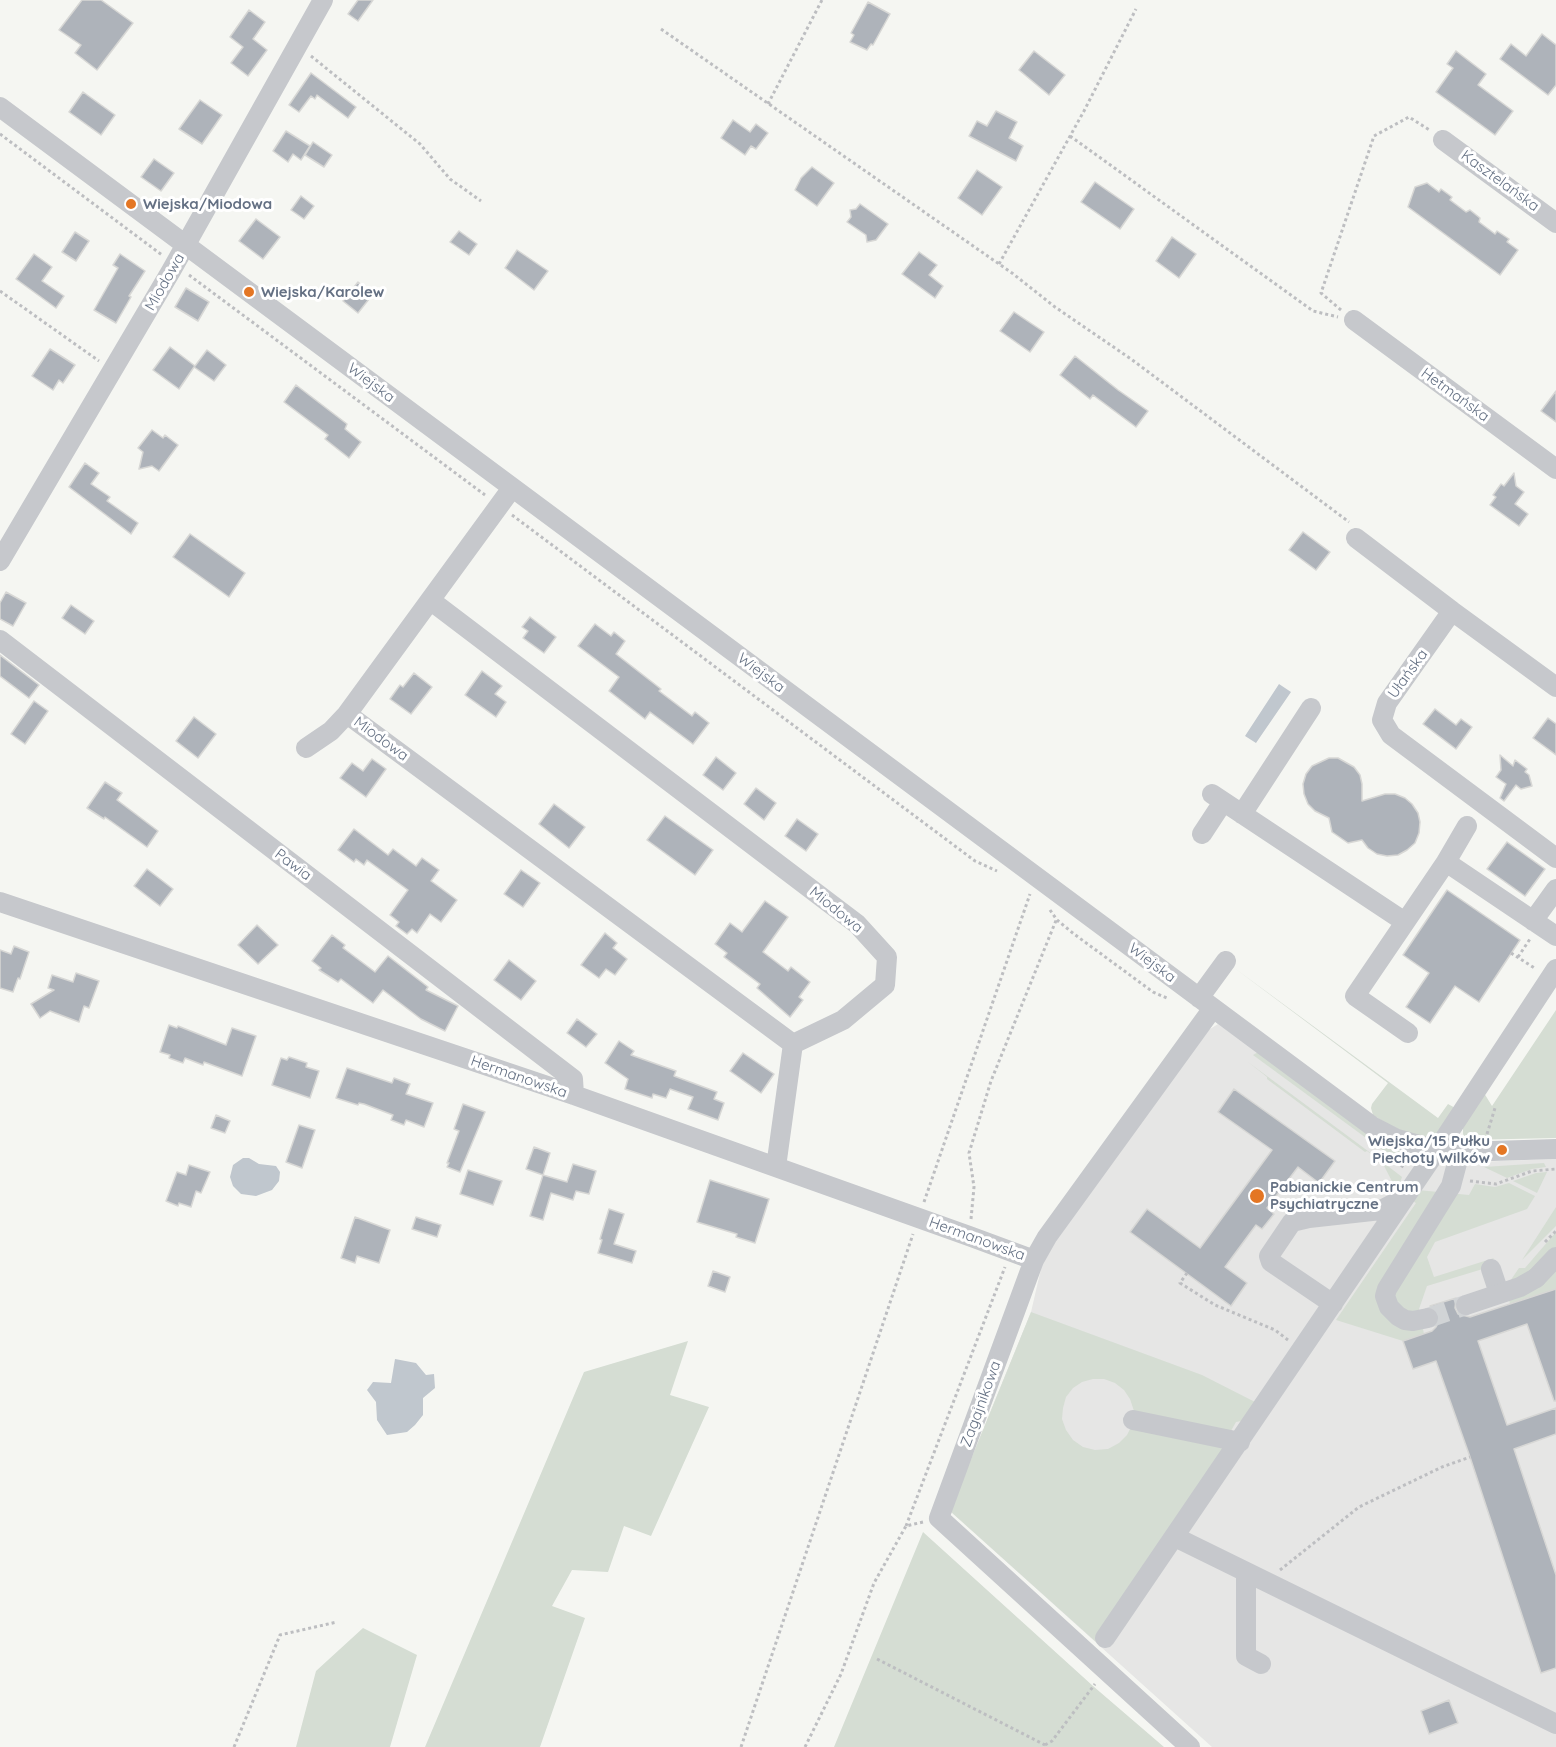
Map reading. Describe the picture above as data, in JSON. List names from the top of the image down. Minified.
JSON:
{"streets":{"street":["Kasztelańska","Miodowa","Wiejska","Hetmańska","Ułańska","Pawia","Hermanowska","Zagajnikowa"]},"crossings":[["Miodowa","Wiejska"],["Wiejska","Zagajnikowa"],["Pawia","Hermanowska"],["Hermanowska","Zagajnikowa"]],"places":["Wiejska/Miodowa","Wiejska/Karolew","Wiejska/15 Pułku Piechoty Wilków","Pabianickie Centrum Psychiatryczne"]}
